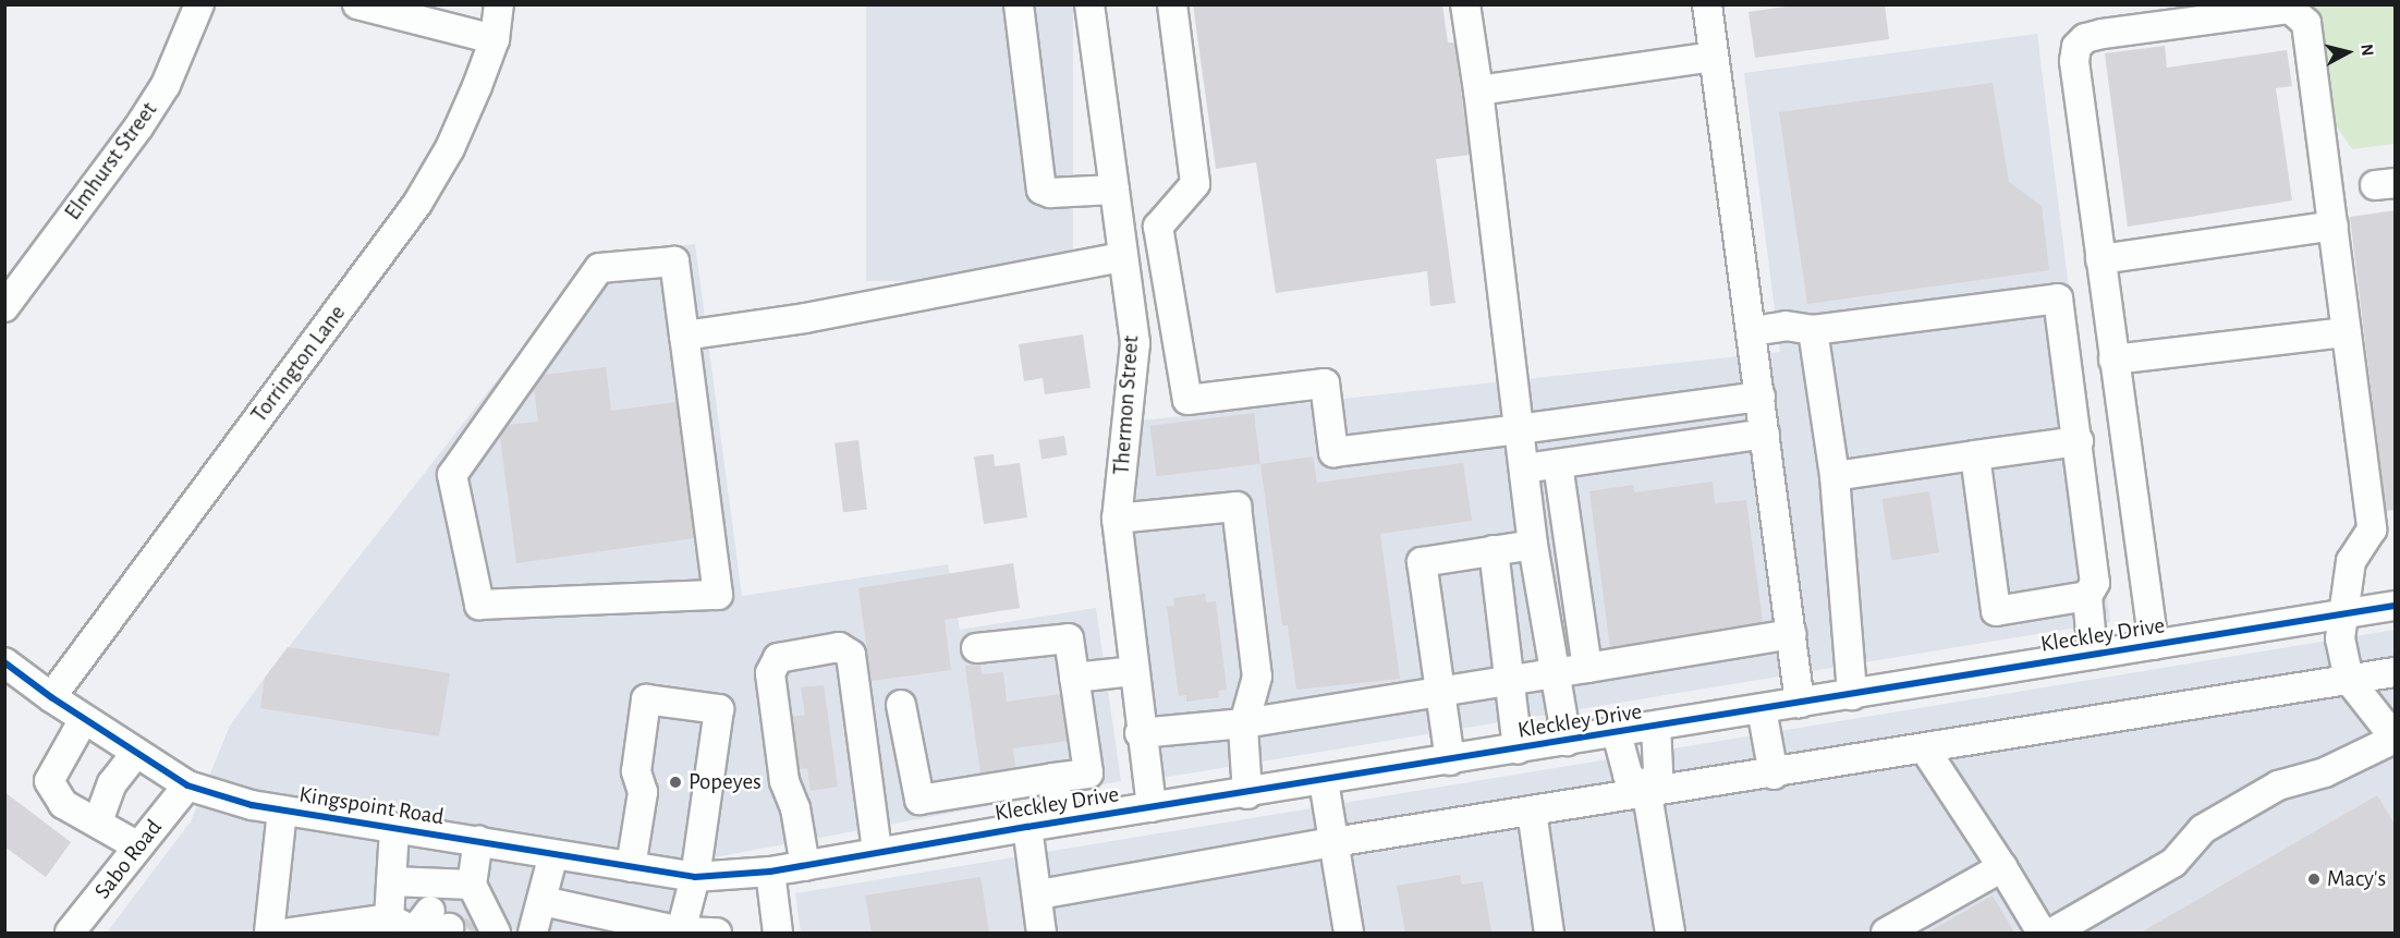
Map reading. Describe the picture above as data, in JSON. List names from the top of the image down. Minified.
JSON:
{"streets":{"street":["Elmhurst Street","Torrington Lane","Thermon Street","Kleckley Drive","Kingspoint Road","Sabo Road"]},"crossings":[["Torrington Lane","Kingspoint Road"],["Thermon Street","Kleckley Drive"],["Kleckley Drive","Kingspoint Road"],["Kingspoint Road","Sabo Road"]],"places":["Popeyes","Macy's"],"north":"right"}
